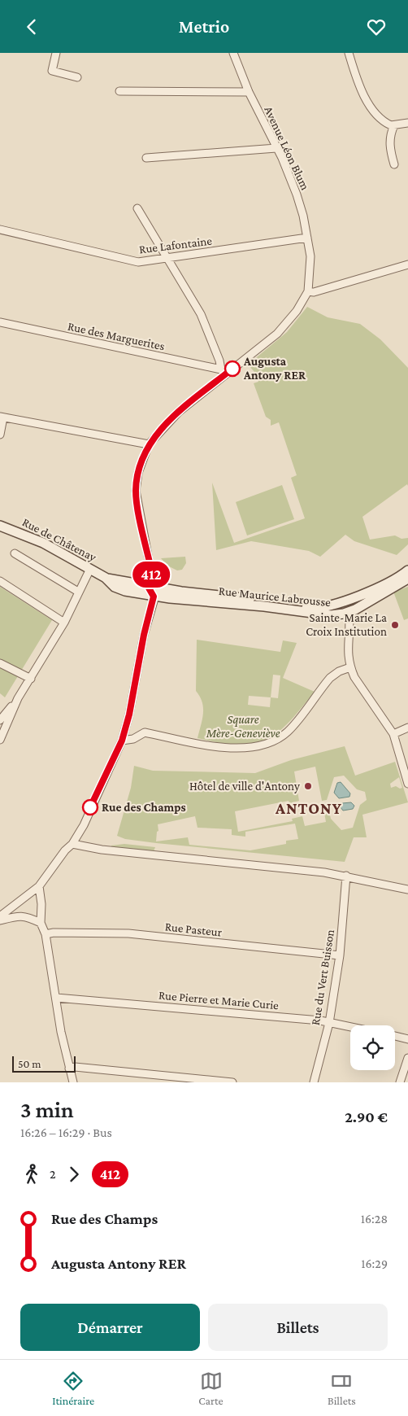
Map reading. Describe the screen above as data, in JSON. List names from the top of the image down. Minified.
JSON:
{"streets":{"main road":["Rue de Châtenay","Rue Maurice Labrousse"],"street":["Avenue Léon Blum","Rue Lafontaine","Rue des Marguerites","Rue Pasteur","Rue du Vert Buisson","Rue Pierre et Marie Curie"]},"crossings":[["Avenue Léon Blum","Rue Lafontaine"],["Avenue Léon Blum","Rue des Marguerites"],["Avenue Léon Blum","Rue de Châtenay"],["Avenue Léon Blum","Rue Maurice Labrousse"],["Rue de Châtenay","Rue Maurice Labrousse"],["Rue Pasteur","Rue du Vert Buisson"],["Rue du Vert Buisson","Rue Pierre et Marie Curie"]],"districts":["ANTONY"],"parks":["Square Mère-Geneviève"],"places":["Augusta Antony RER","Sainte-Marie La Croix Institution","Hôtel de ville d'Antony","Rue des Champs"],"lines":["bus line 412"],"scale_bar":"50 m","page":{"header":"Metrio","on_map":"412","scale":"50 m","heading":["3 min","16:26 – 16:29 · Bus","2.90 €"],"legs":["2","412"],"list":[{"name":"Rue des Champs","value":"16:28"},{"name":"Augusta Antony RER","value":"16:29"}],"buttons":["Démarrer","Billets"],"tabs":["Itinéraire","Carte","Billets"]}}
